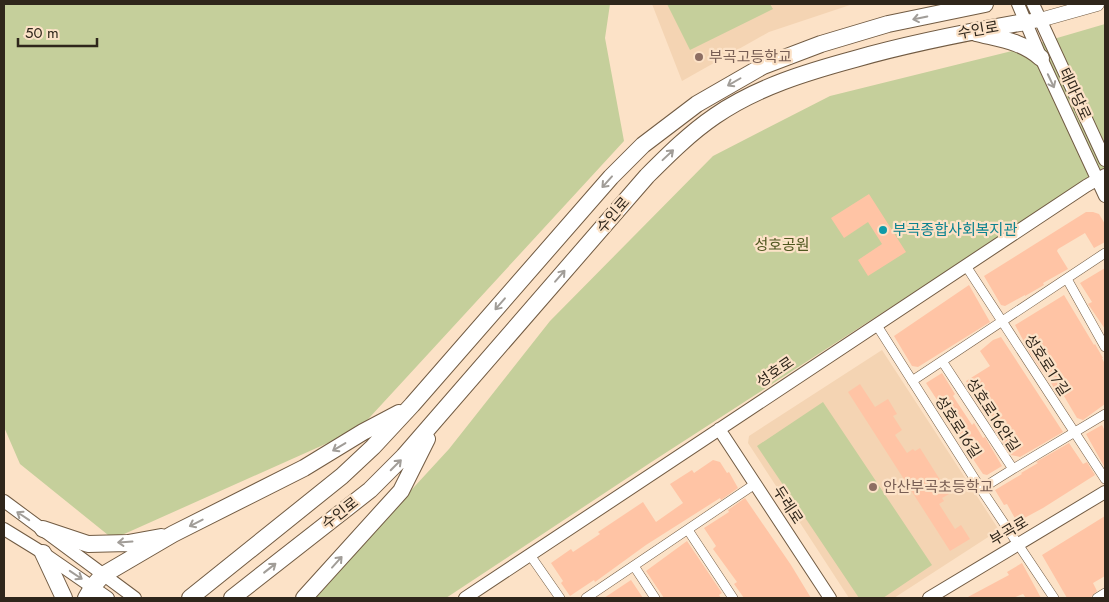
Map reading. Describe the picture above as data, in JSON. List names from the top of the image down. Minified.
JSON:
{"streets":{"highway":["수인로"],"street":["태마당로","성호로17길","성호로","성호로16안길","성호로16길","두레로","부곡로"]},"crossings":[["수인로","태마당로"],["태마당로","성호로"],["성호로17길","성호로"],["성호로17길","성호로16안길"],["성호로","성호로16길"],["성호로","두레로"],["성호로16길","부곡로"]],"parks":["성호공원"],"places":["부곡고등학교","부곡종합사회복지관","안산부곡초등학교"],"scale_bar":"50 m"}
